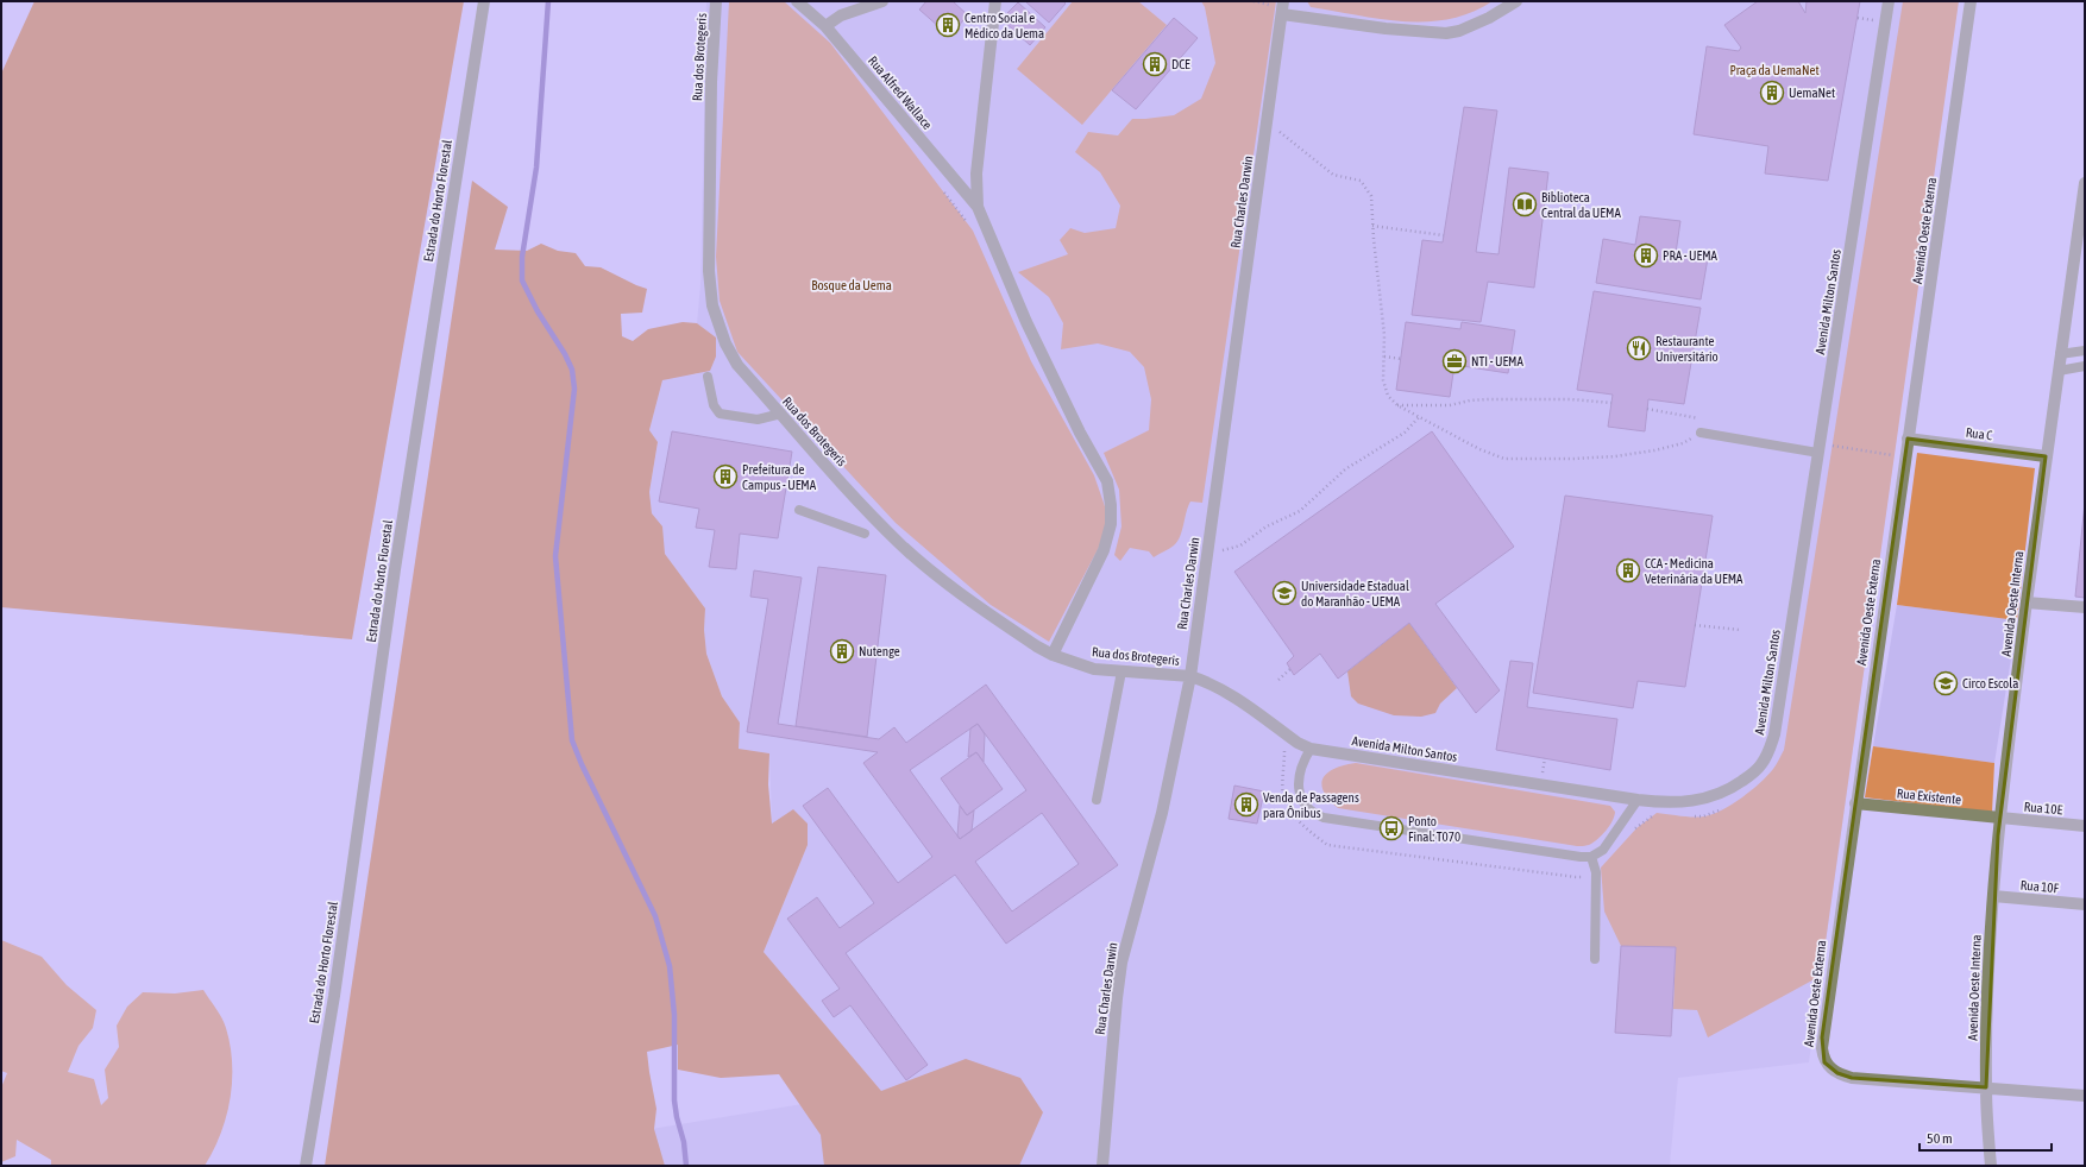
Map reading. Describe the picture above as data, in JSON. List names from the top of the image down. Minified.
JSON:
{"streets":{"street":["Rua dos Brotegeris","Rua Alfred Wallace","Estrada do Horto Florestal","Rua Charles Darwin","Avenida Oeste Externa","Avenida Milton Santos","Rua C","Avenida Oeste Interna","Rua Existente","Rua 10E","Rua 10F"]},"crossings":[["Rua dos Brotegeris","Rua Charles Darwin"],["Rua dos Brotegeris","Avenida Milton Santos"],["Rua Charles Darwin","Avenida Milton Santos"],["Avenida Oeste Externa","Rua C"],["Avenida Oeste Externa","Avenida Oeste Interna"],["Avenida Oeste Externa","Rua Existente"],["Rua C","Avenida Oeste Interna"],["Avenida Oeste Interna","Rua Existente"],["Avenida Oeste Interna","Rua 10E"],["Avenida Oeste Interna","Rua 10F"],["Rua Existente","Rua 10E"]],"parks":["Praça da UemaNet","Bosque da Uema"],"places":{"building":["Centro Social e Médico da Uema","DCE","UemaNet","PRA - UEMA","Prefeitura de Campus - UEMA","CCA - Medicina Veterinária da UEMA","Nutenge","Venda de Passagens para Ônibus"],"library":["Biblioteca Central da UEMA"],"restaurant":["Restaurante Universitário"],"office":["NTI - UEMA"],"school or university":["Universidade Estadual do Maranhão - UEMA","Circo Escola"],"bus stop":["Ponto Final: T070"]},"scale_bar":"50 m"}
